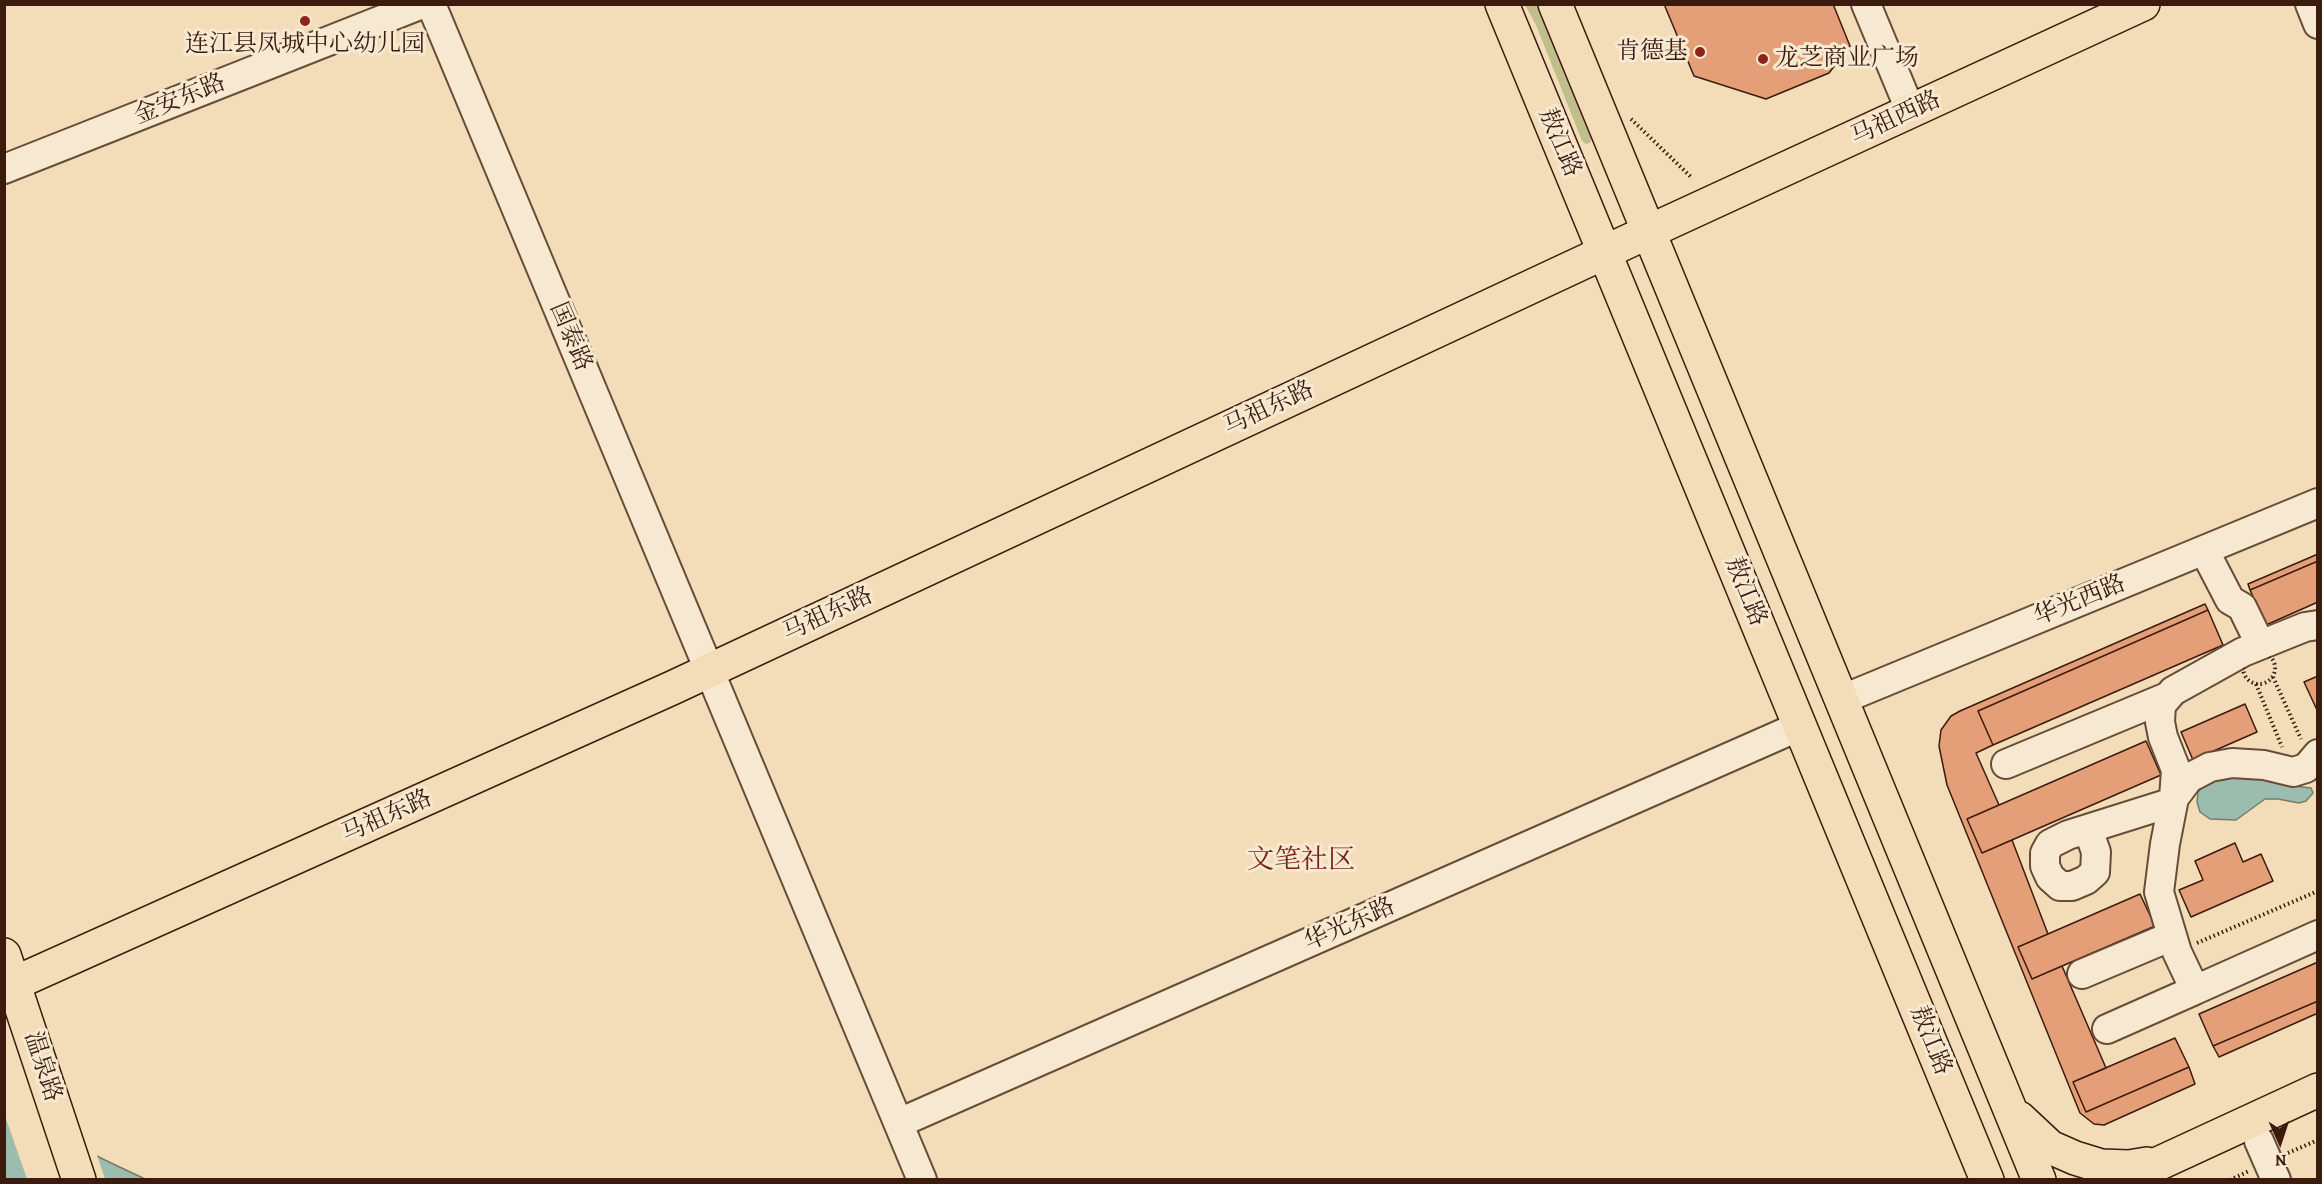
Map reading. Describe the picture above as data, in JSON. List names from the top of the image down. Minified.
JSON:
{"streets":{"main road":["马祖西路","敖江路","马祖东路","温泉路"],"street":["金安东路","国泰路","华光西路","华光东路"]},"crossings":[["马祖西路","敖江路"],["马祖西路","马祖东路"],["敖江路","马祖东路"],["敖江路","华光西路"],["敖江路","华光东路"],["国泰路","马祖东路"],["国泰路","华光东路"],["马祖东路","温泉路"]],"districts":["文笔社区"],"places":["连江县凤城中心幼儿园","肯德基","龙芝商业广场"],"north":"bottom"}
